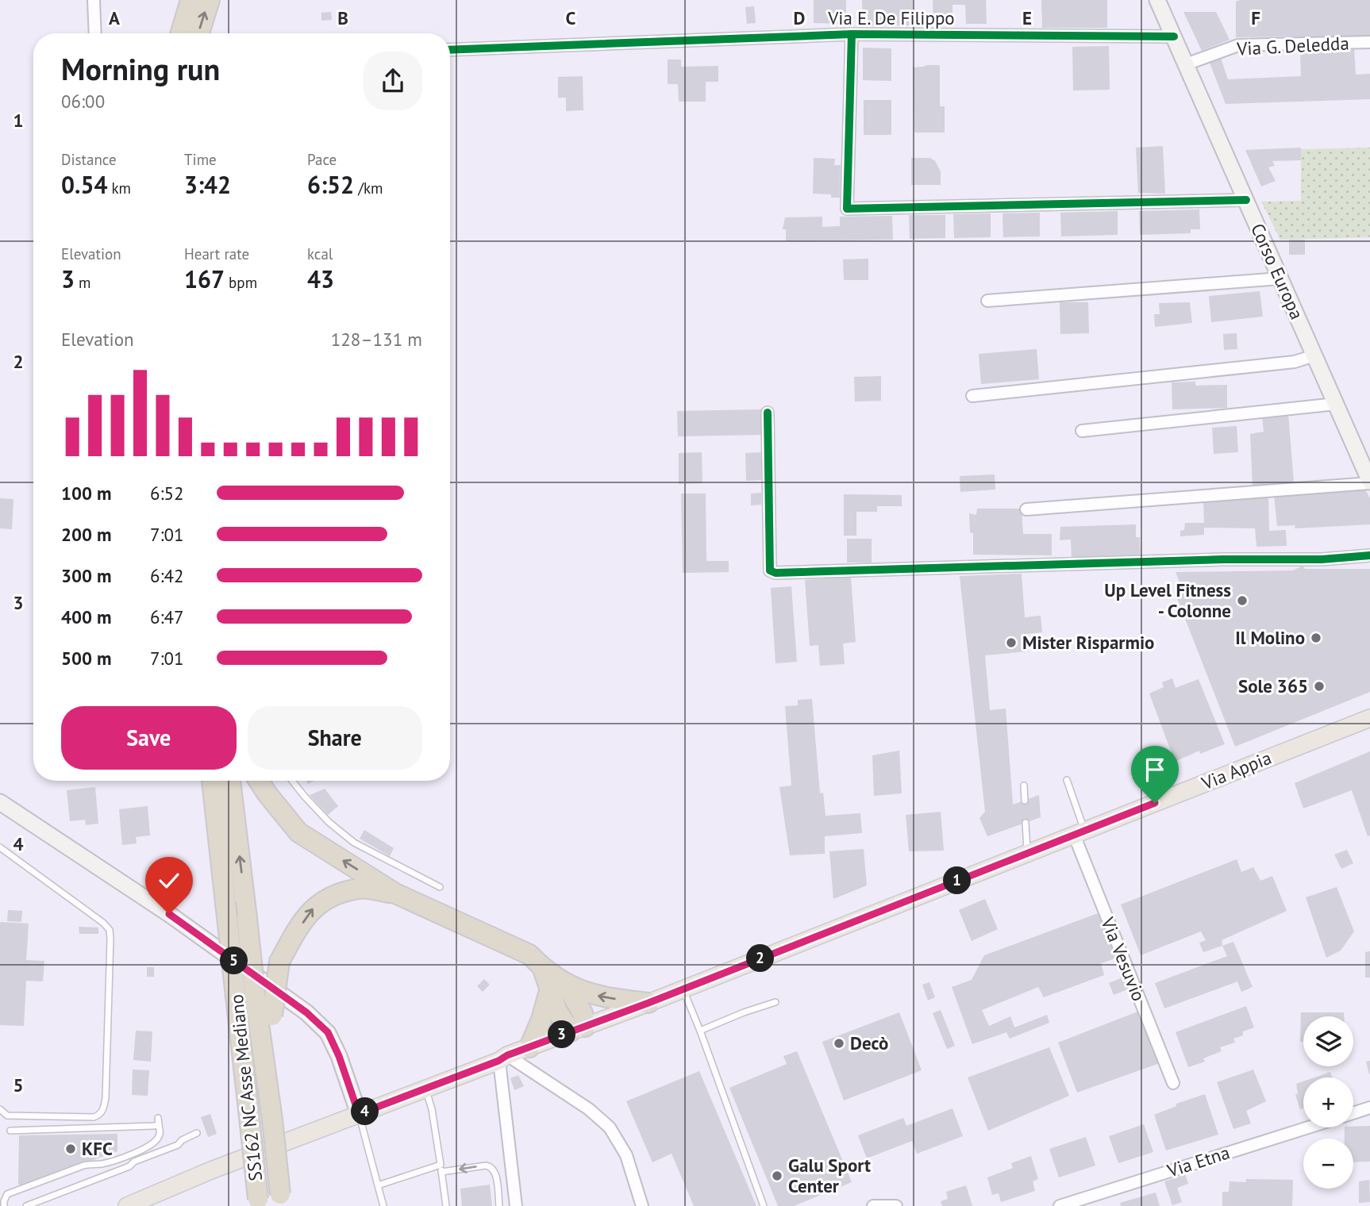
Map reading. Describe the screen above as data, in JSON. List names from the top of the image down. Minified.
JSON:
{"streets":{"highway":["SS162 NC Asse Mediano"],"main road":["Corso Europa","Via Appia"],"street":["Via E. De Filippo","Via G. Deledda","Via Vesuvio","Via Etna"]},"crossings":[["Via E. De Filippo","Corso Europa"],["Via G. Deledda","Corso Europa"],["Via Appia","Via Vesuvio"]],"places":["Up Level Fitness - Colonne","Il Molino","Mister Risparmio","Sole 365","Decò","KFC","Galu Sport Center"],"page":{"heading":["Morning run","06:00"],"stats":[["Distance","0.54 km"],["Time","3:42"],["Pace","6:52 /km"],["Elevation","3 m"],["Heart rate","167 bpm"],["kcal","43"]],"chart":["Elevation","128–131 m"],"list":[{"name":"100 m","note":"6:52"},{"name":"200 m","note":"7:01"},{"name":"300 m","note":"6:42"},{"name":"400 m","note":"6:47"},{"name":"500 m","note":"7:01"}],"buttons":["Save","Share"],"pins":["1","2","5","3","4"],"map_buttons":["+","−"]},"grid":{"columns":["A","B","C","D","E","F"],"rows":["1","2","3","4","5"]}}
